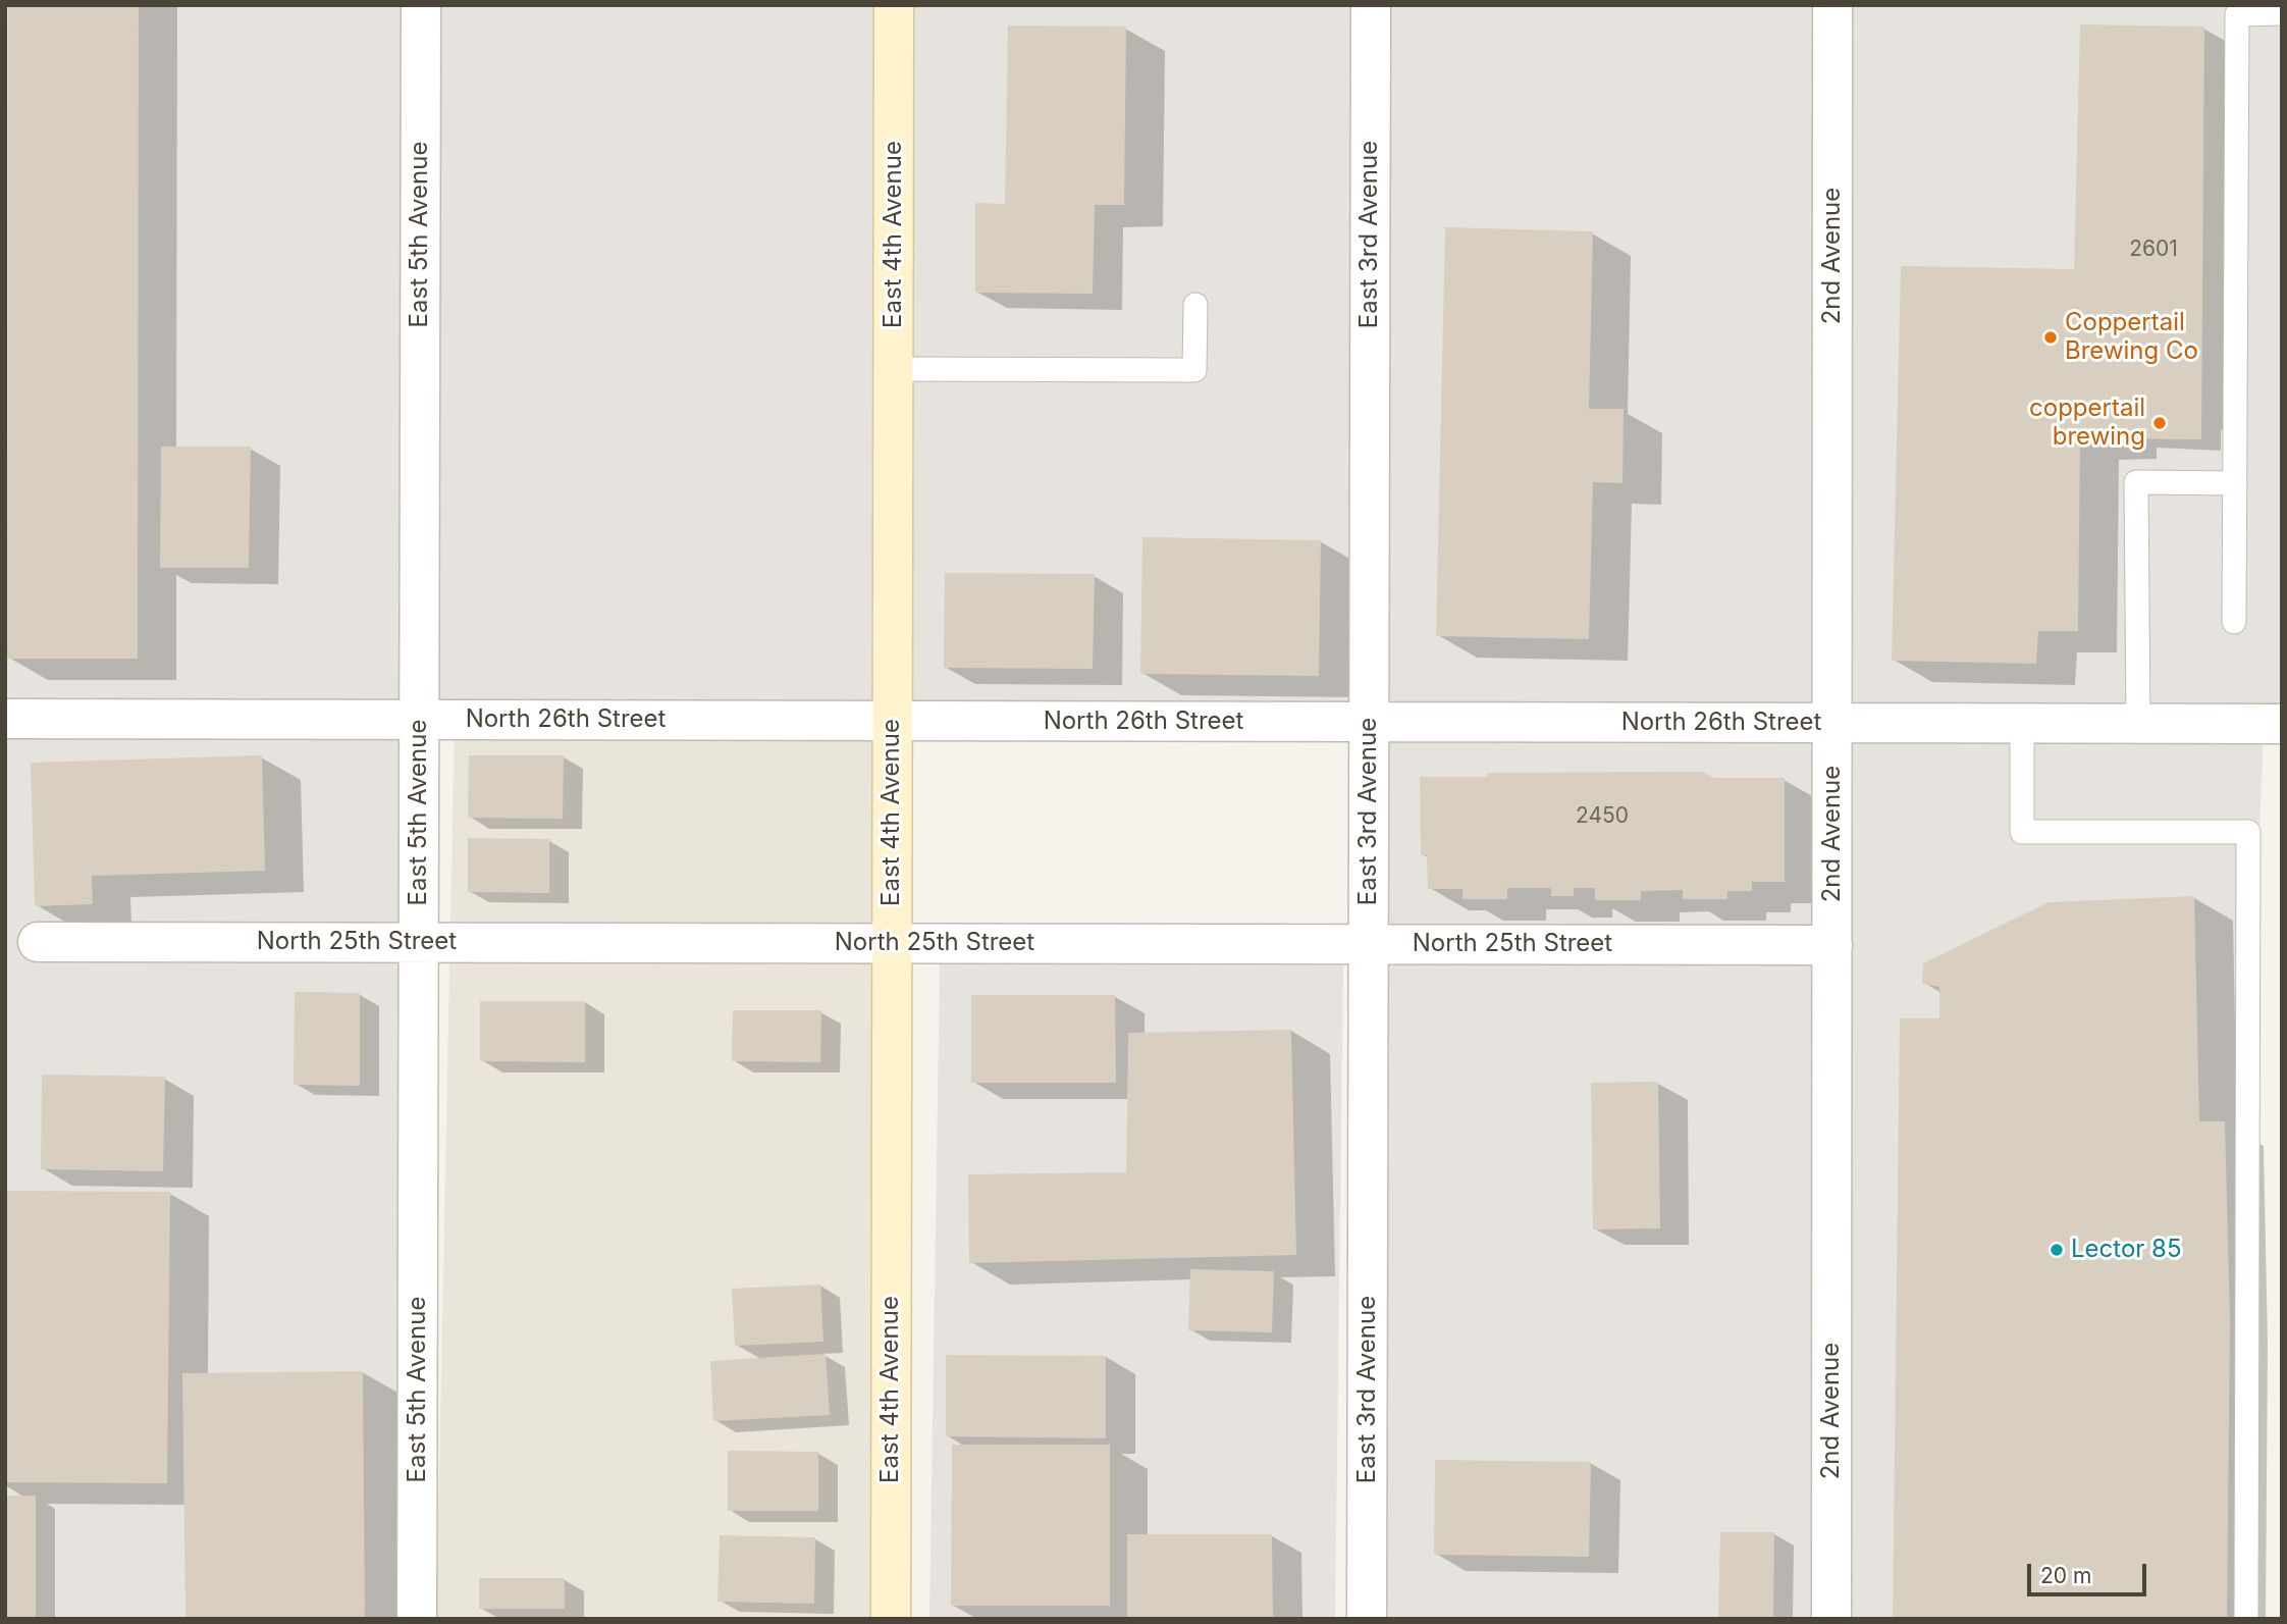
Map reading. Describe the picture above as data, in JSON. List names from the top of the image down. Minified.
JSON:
{"streets":{"street":["East 5th Avenue","East 4th Avenue","East 3rd Avenue","2nd Avenue","North 26th Street","North 25th Street"]},"crossings":[["East 5th Avenue","North 26th Street"],["East 5th Avenue","North 25th Street"],["East 4th Avenue","North 26th Street"],["East 4th Avenue","North 25th Street"],["East 3rd Avenue","North 26th Street"],["East 3rd Avenue","North 25th Street"],["2nd Avenue","North 26th Street"],["2nd Avenue","North 25th Street"]],"places":["Coppertail Brewing Co","coppertail brewing","Lector 85"],"house_numbers":["2601","2450"],"scale_bar":"20 m"}
